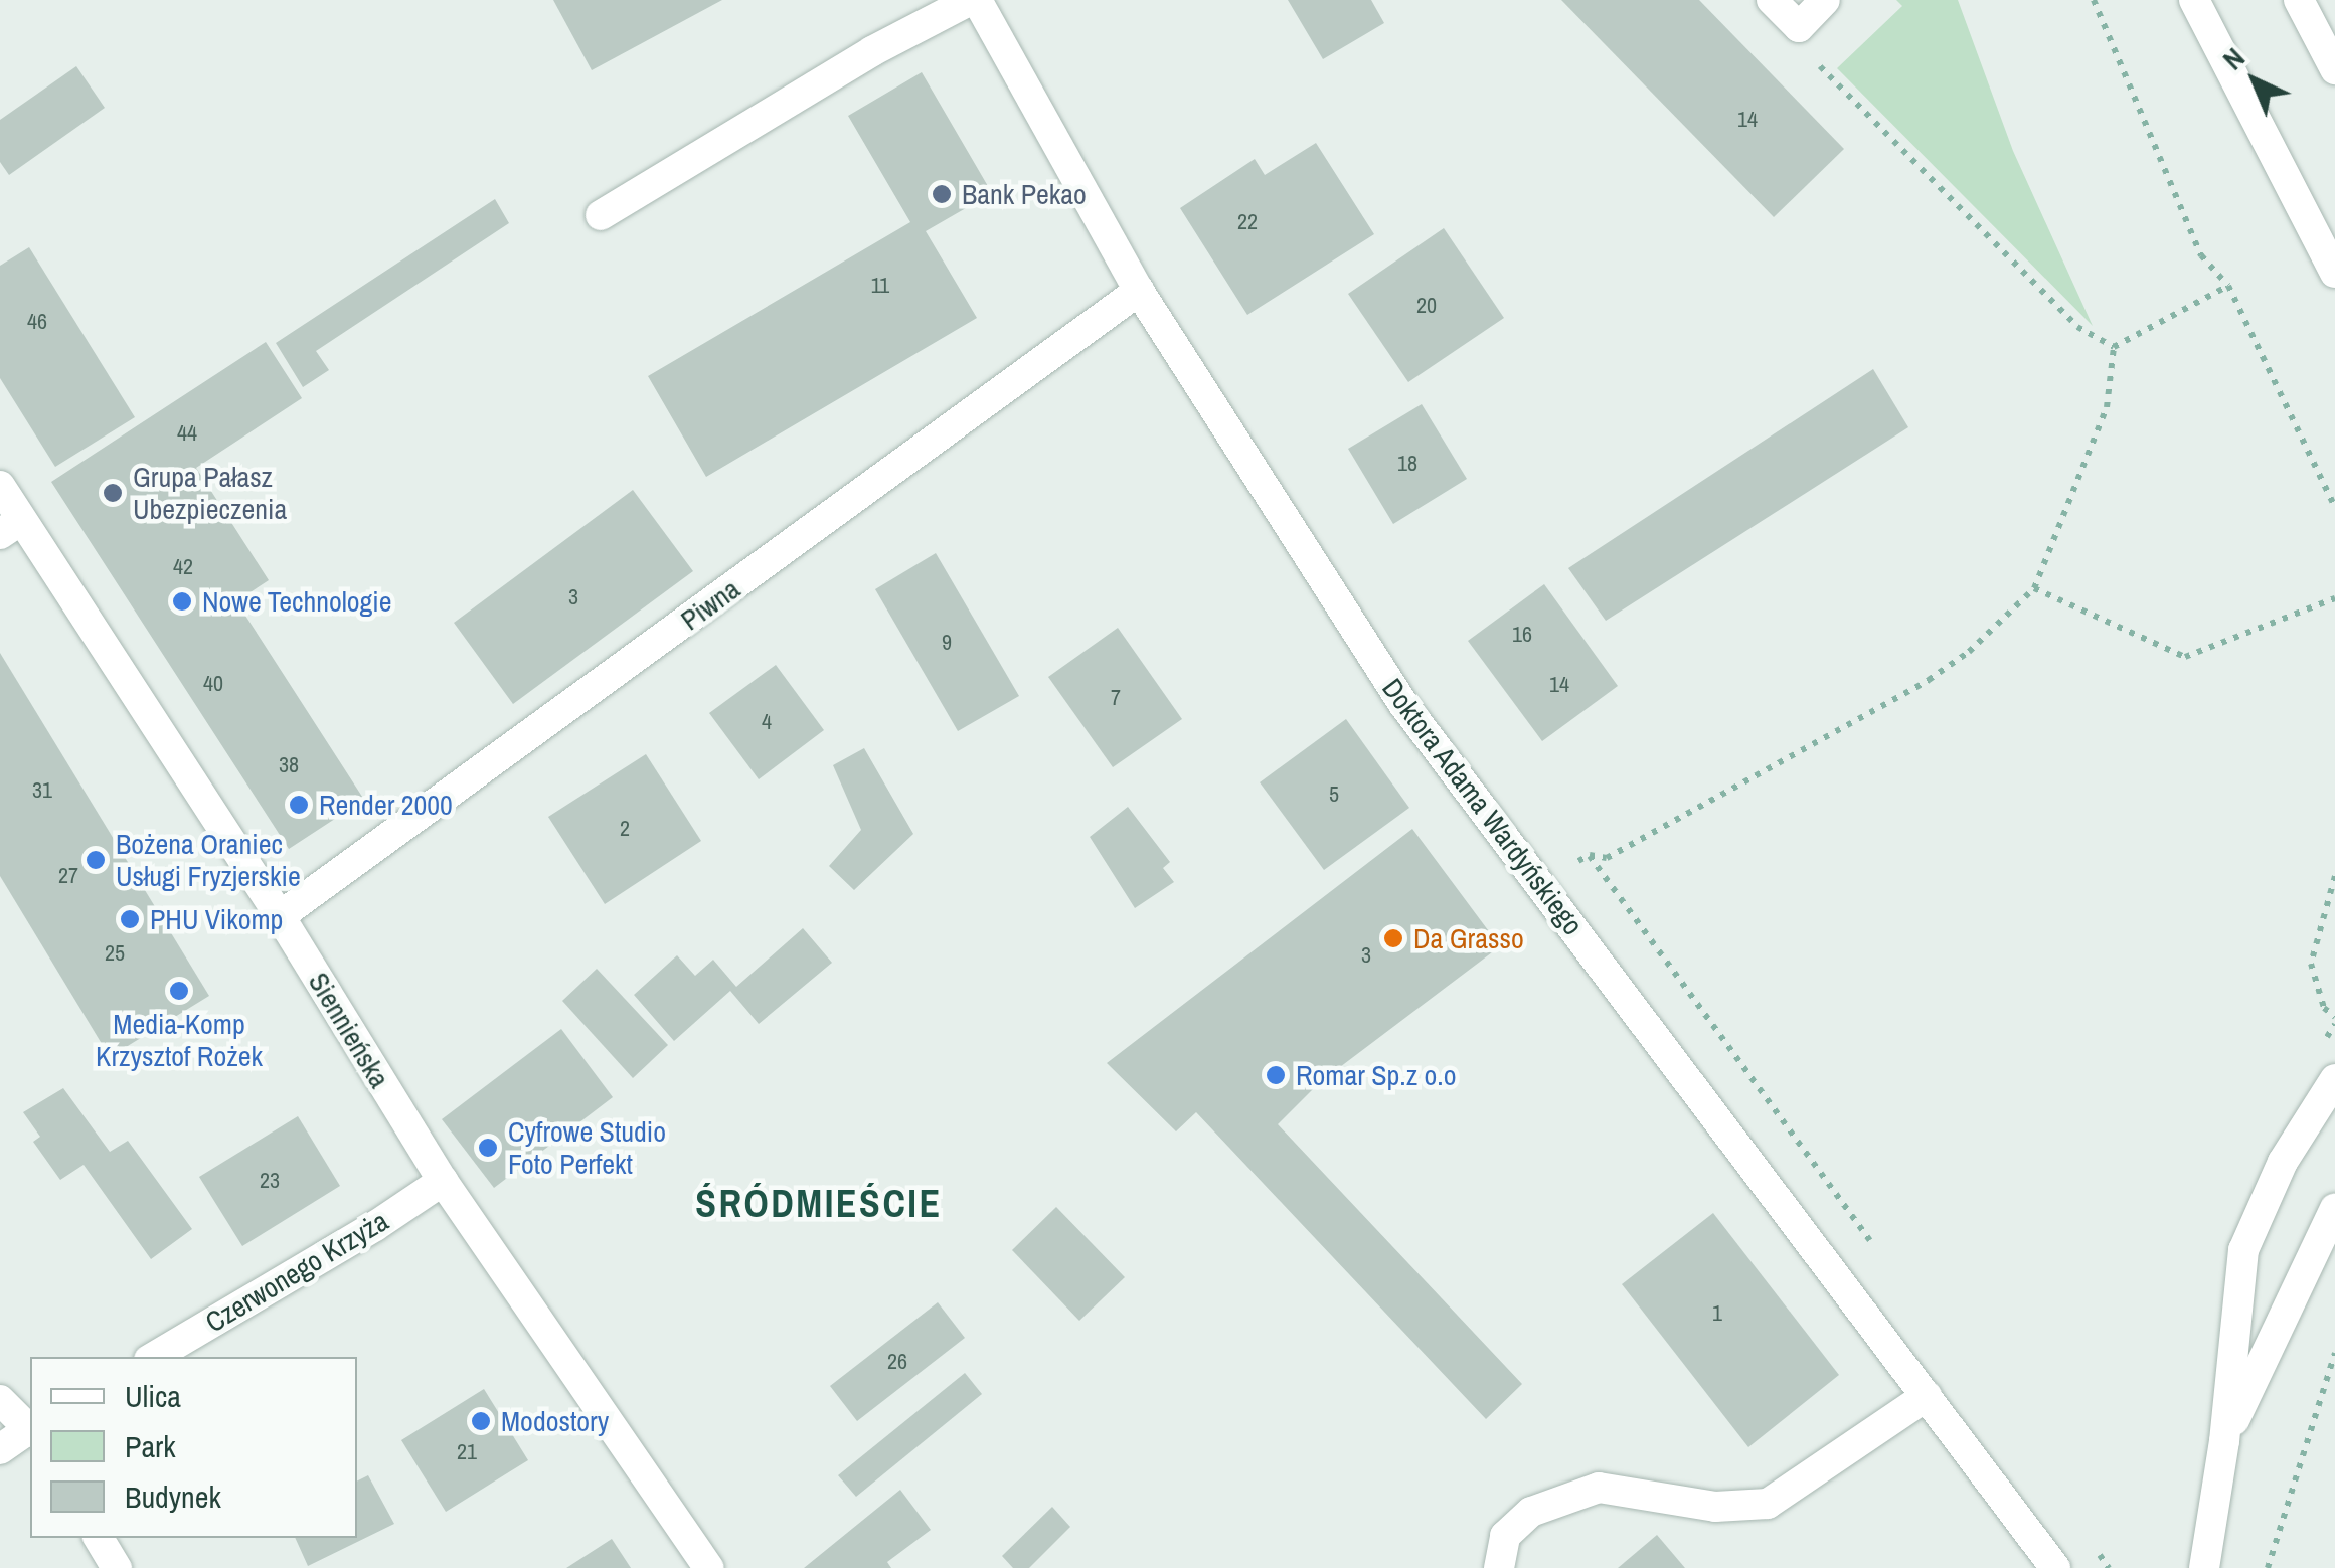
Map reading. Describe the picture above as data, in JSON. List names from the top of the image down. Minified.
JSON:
{"streets":{"street":["Piwna","Doktora Adama Wardyńskiego","Siennieńska","Czerwonego Krzyża"]},"crossings":[["Piwna","Doktora Adama Wardyńskiego"],["Piwna","Siennieńska"],["Siennieńska","Czerwonego Krzyża"]],"districts":["ŚRÓDMIEŚCIE"],"places":["Bank Pekao","Grupa Pałasz Ubezpieczenia","Nowe Technologie","Render 2000","Bożena Oraniec Usługi Fryzjerskie","PHU Vikomp","Da Grasso","Media-Komp Krzysztof Rożek","Romar Sp.z o.o","Cyfrowe Studio Foto Perfekt","Modostory"],"house_numbers":["14","22","11","20","46","44","18","42","3","16","9","40","14","7","4","38","31","5","2","27","25","3","23","1","26","21"],"legend":["Ulica","Park","Budynek"],"north":"top left"}
